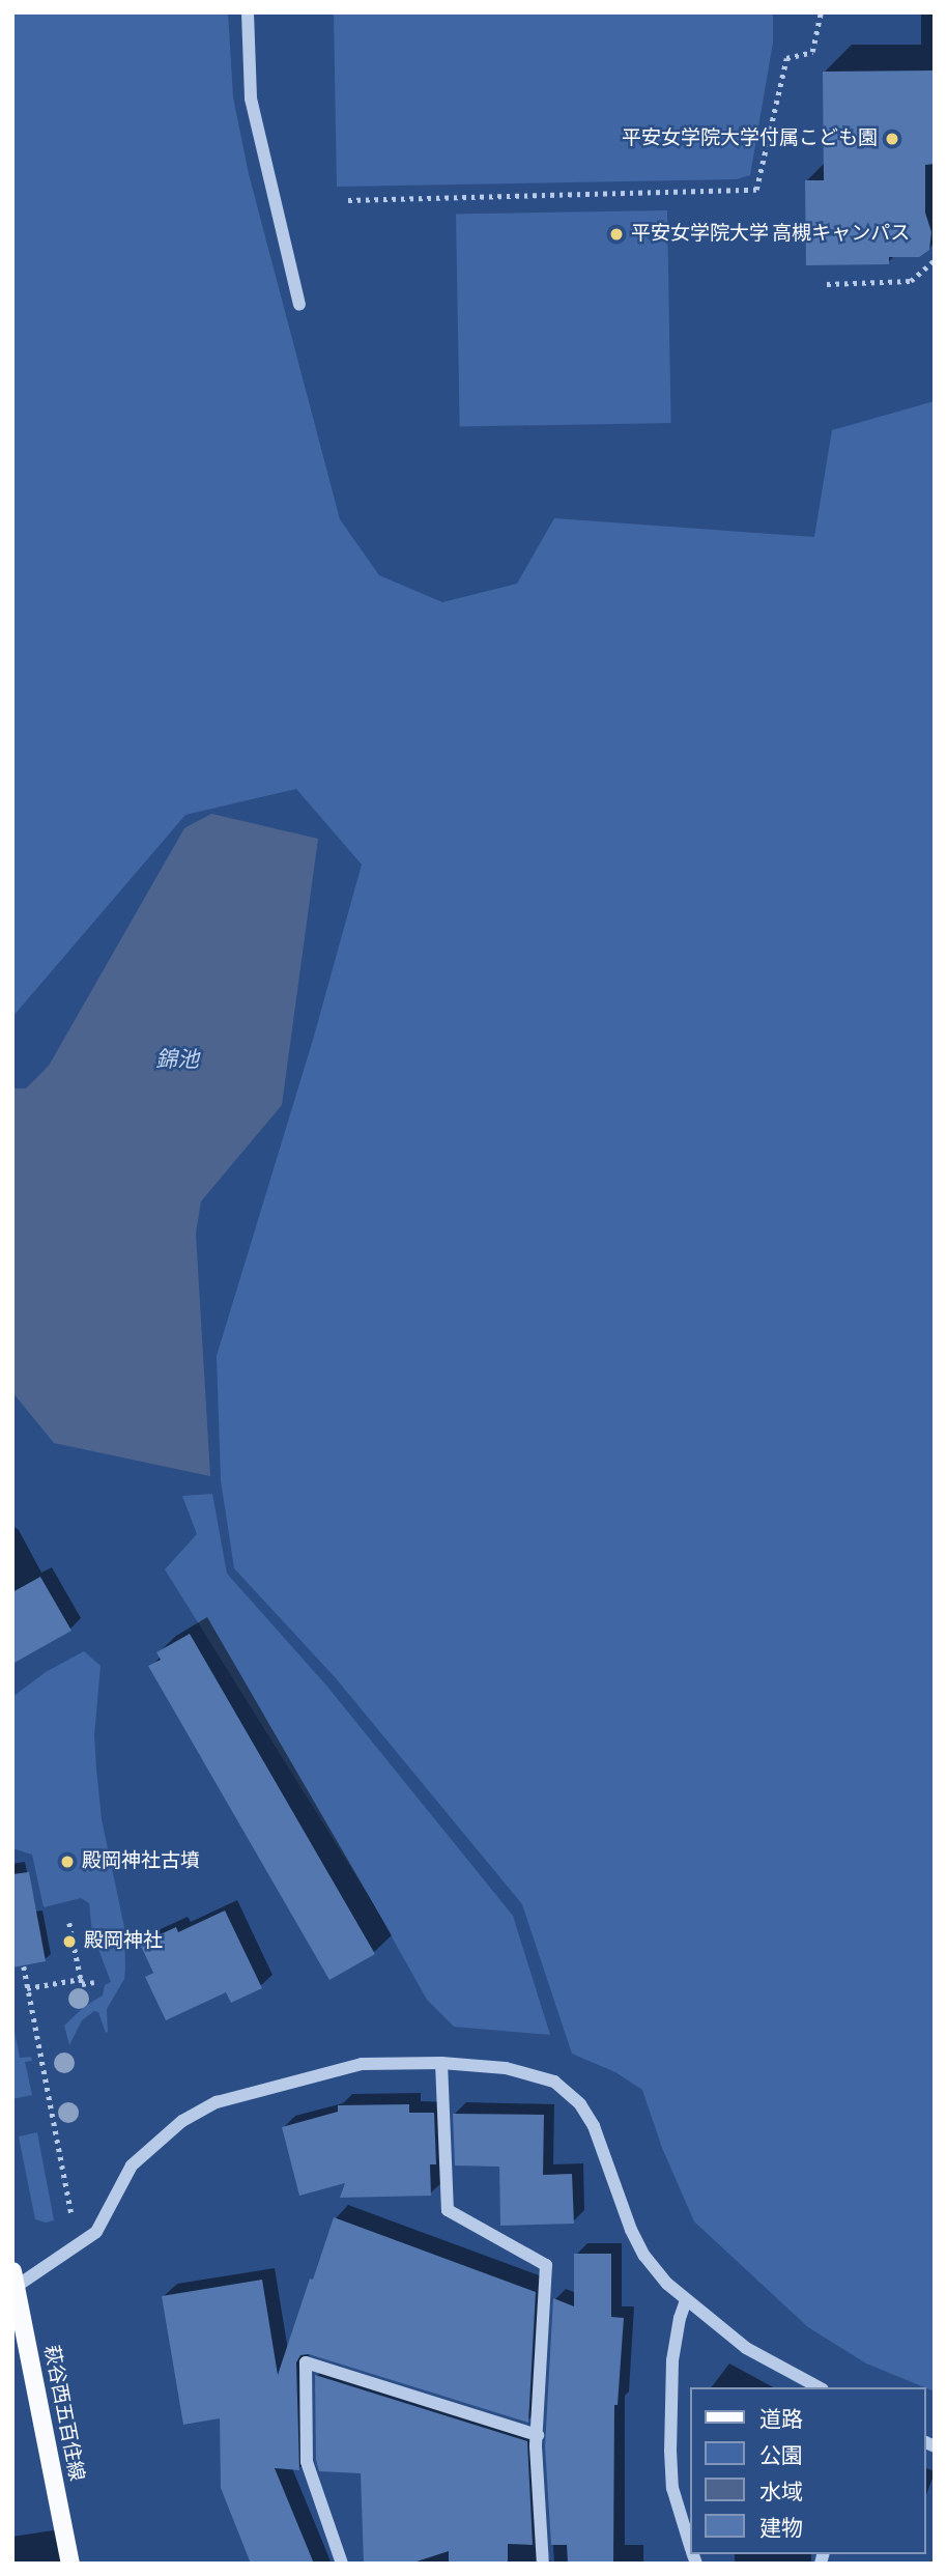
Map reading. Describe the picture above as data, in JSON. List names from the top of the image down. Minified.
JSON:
{"streets":{"main road":["萩谷西五百住線"]},"water":["錦池"],"places":["平安女学院大学付属こども園","平安女学院大学 高槻キャンパス","殿岡神社古墳","殿岡神社"],"legend":["道路","公園","水域","建物"]}
